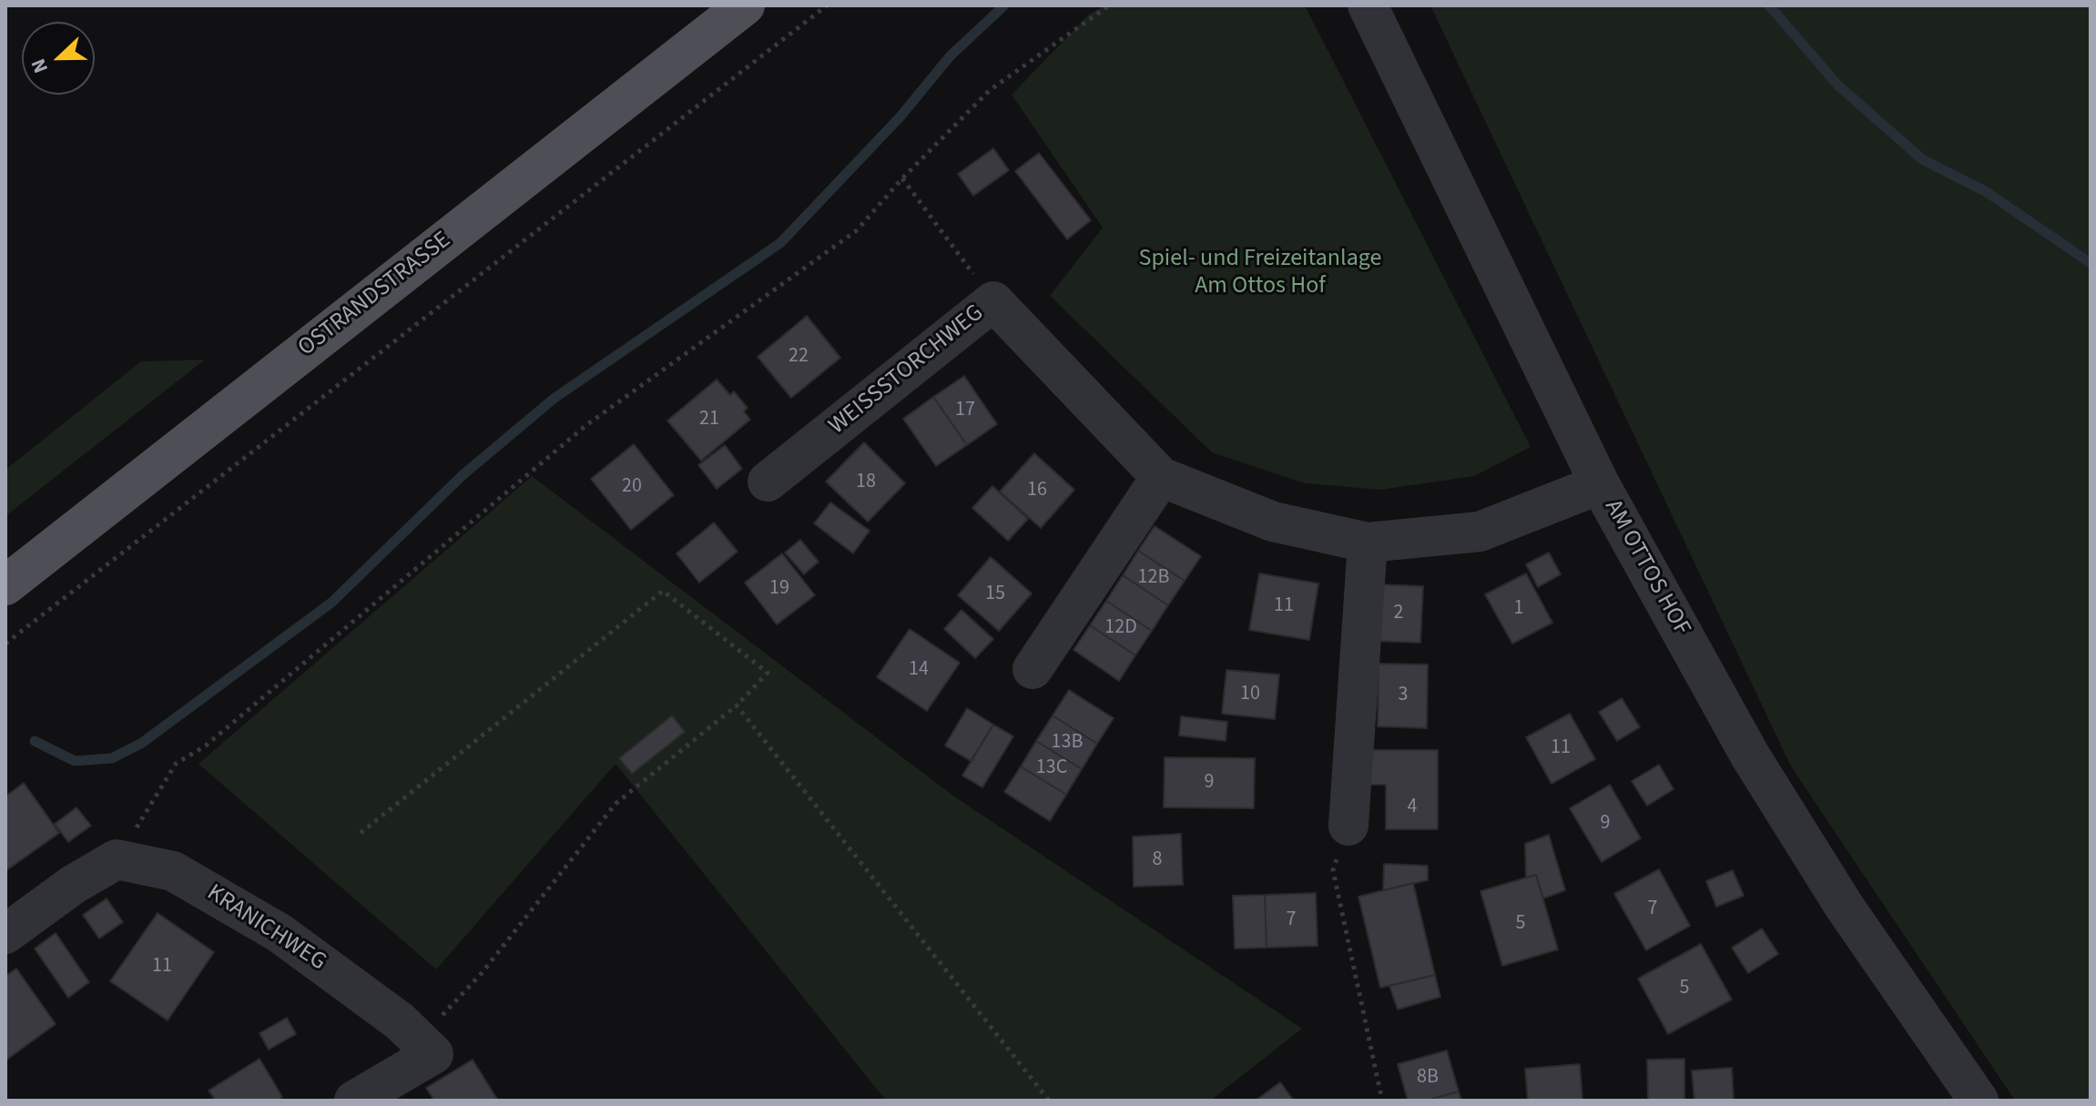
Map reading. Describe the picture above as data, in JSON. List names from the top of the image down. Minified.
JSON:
{"streets":{"main road":["OSTRANDSTRASSE"],"street":["WEISSSTORCHWEG","AM OTTOS HOF","KRANICHWEG"]},"crossings":[["WEISSSTORCHWEG","AM OTTOS HOF"]],"parks":["Spiel- und Freizeitanlage Am Ottos Hof"],"house_numbers":["22","17","21","18","20","16","12B","19","15","11","1","2","12D","14","10","3","13B","11","13C","9","4","9","8","7","7","5","11","5","8B"],"north":"left"}
